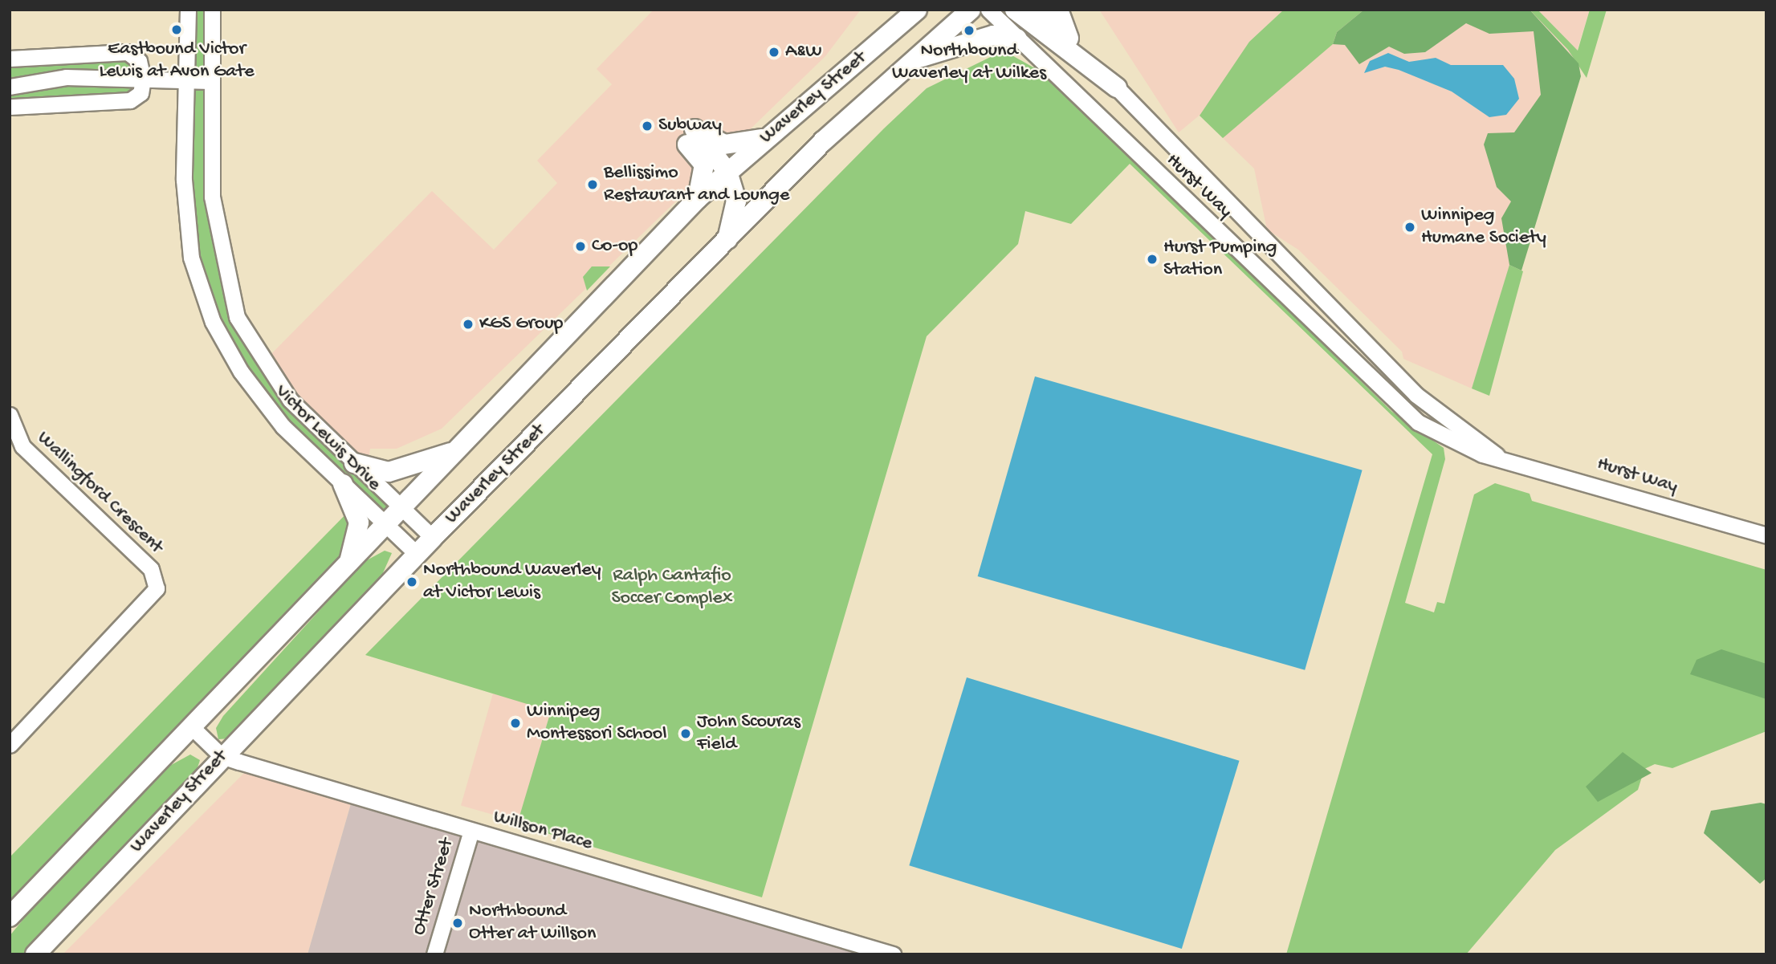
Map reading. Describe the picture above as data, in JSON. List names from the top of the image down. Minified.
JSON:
{"streets":{"main road":["Waverley Street"],"street":["Hurst Way","Victor Lewis Drive","Wallingford Crescent","Willson Place","Otter Street"]},"crossings":[["Waverley Street","Victor Lewis Drive"],["Waverley Street","Willson Place"],["Willson Place","Otter Street"]],"parks":["Ralph Cantafio Soccer Complex"],"places":["Eastbound Victor Lewis at Avon Gate","Northbound Waverley at Wilkes","A&W","Subway","Bellissimo Restaurant and Lounge","Winnipeg Humane Society","Co-op","Hurst Pumping Station","KGS Group","Northbound Waverley at Victor Lewis","Winnipeg Montessori School","John Scouras Field","Northbound Otter at Willson"]}
